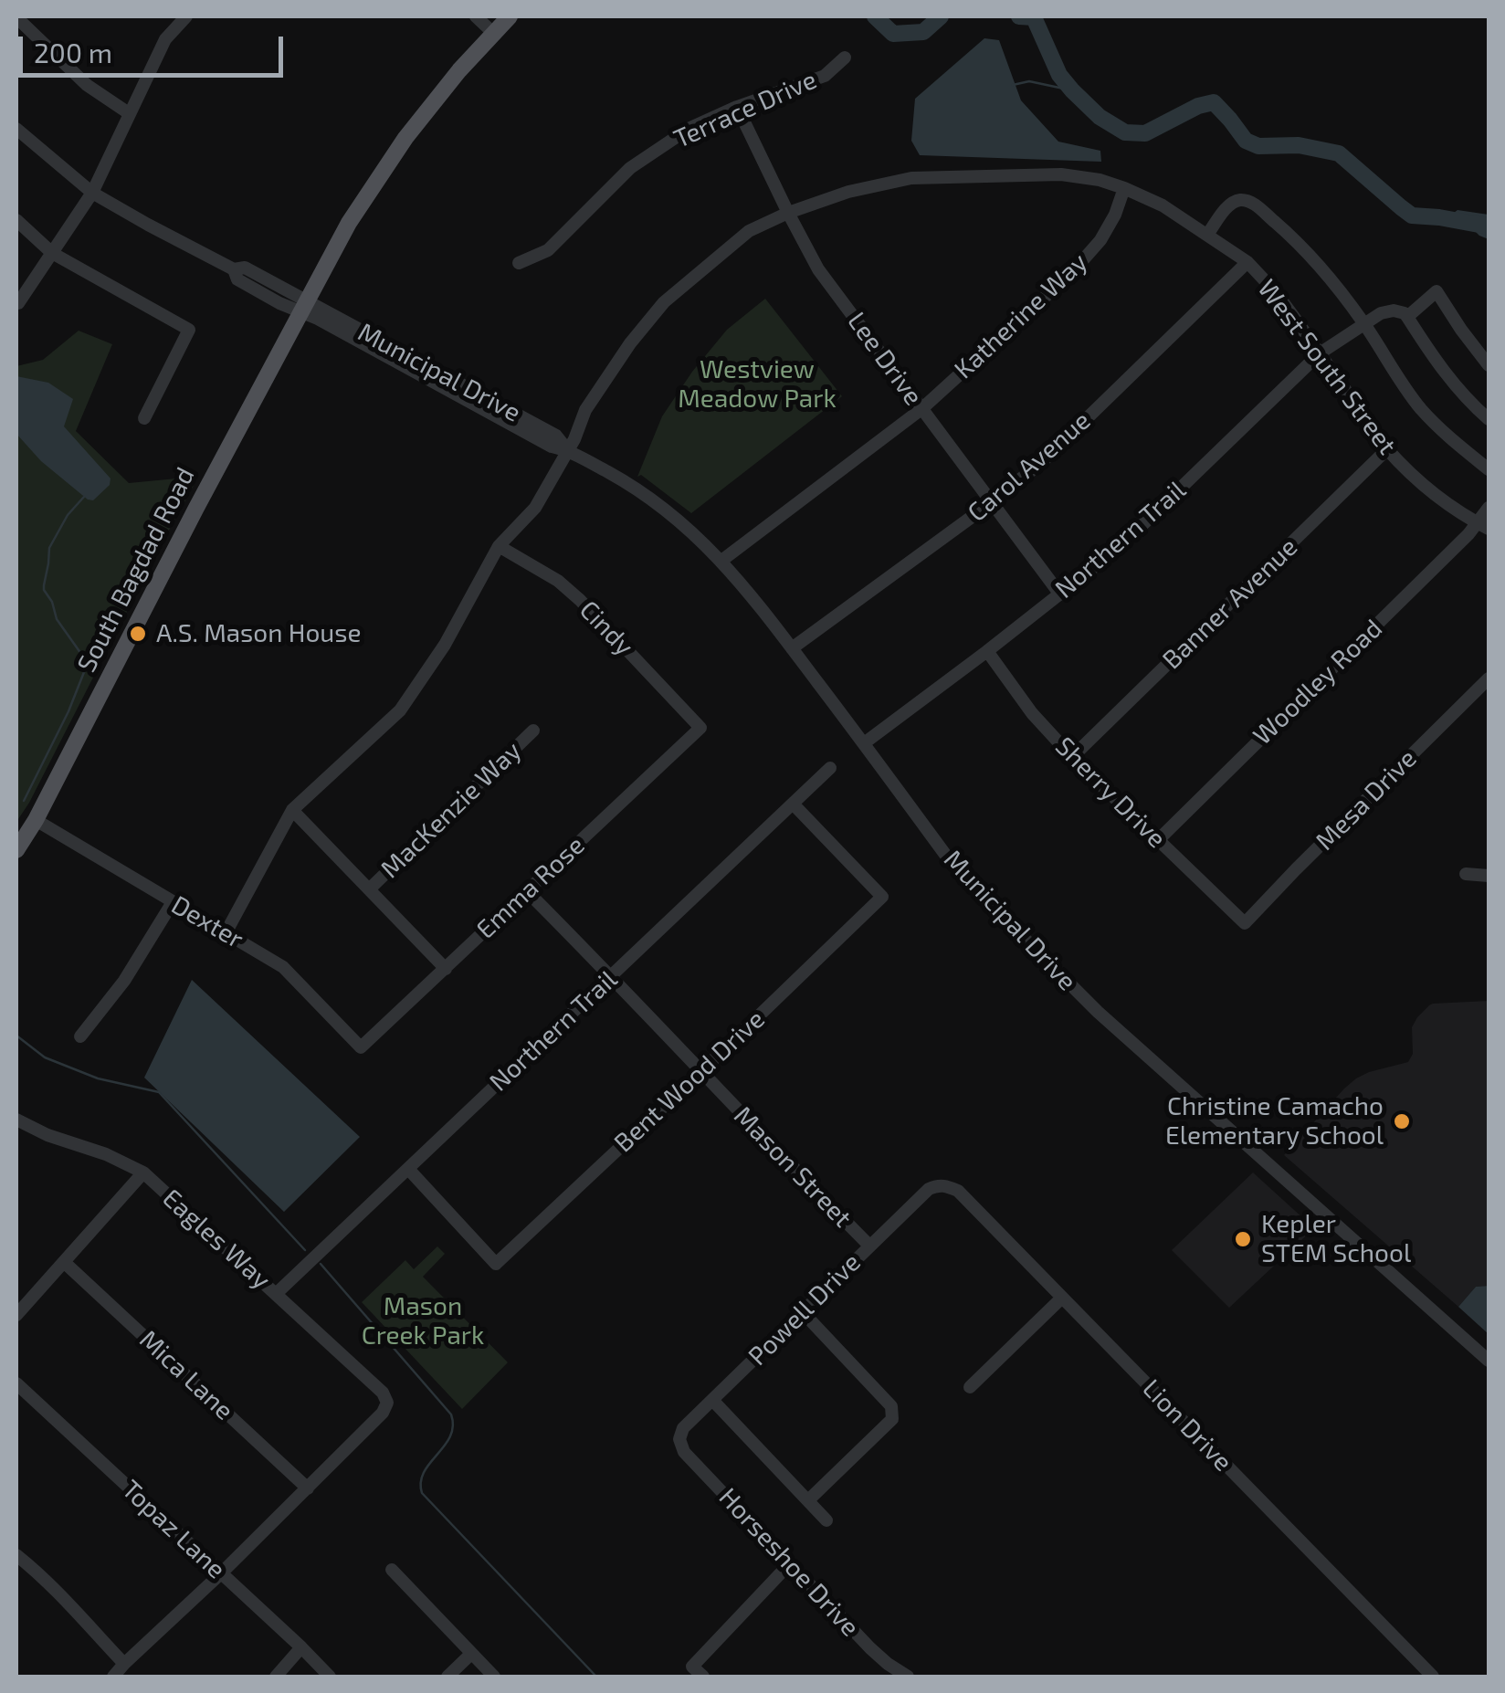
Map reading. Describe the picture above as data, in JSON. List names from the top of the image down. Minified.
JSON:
{"streets":{"main road":["South Bagdad Road"],"street":["Terrace Drive","Katherine Way","Lee Drive","West South Street","Municipal Drive","Carol Avenue","Northern Trail","Banner Avenue","Cindy","Woodley Road","Sherry Drive","Mesa Drive","MacKenzie Way","Emma Rose","Dexter","Bent Wood Drive","Mason Street","Eagles Way","Powell Drive","Mica Lane","Lion Drive","Topaz Lane","Horseshoe Drive"]},"crossings":[["Terrace Drive","Lee Drive"],["Katherine Way","Lee Drive"],["Katherine Way","West South Street"],["Katherine Way","Municipal Drive"],["Lee Drive","West South Street"],["Lee Drive","Carol Avenue"],["Lee Drive","Northern Trail"],["West South Street","Municipal Drive"],["West South Street","Carol Avenue"],["West South Street","Northern Trail"],["West South Street","Banner Avenue"],["West South Street","Cindy"],["West South Street","Woodley Road"],["West South Street","Dexter"],["Municipal Drive","Carol Avenue"],["Municipal Drive","Northern Trail"],["Municipal Drive","South Bagdad Road"],["Northern Trail","Sherry Drive"],["Northern Trail","Bent Wood Drive"],["Northern Trail","Mason Street"],["Northern Trail","Eagles Way"],["South Bagdad Road","Dexter"],["Banner Avenue","Sherry Drive"],["Cindy","Emma Rose"],["Woodley Road","Sherry Drive"],["Sherry Drive","Mesa Drive"],["Emma Rose","Dexter"],["Emma Rose","Mason Street"],["Bent Wood Drive","Mason Street"],["Mason Street","Powell Drive"],["Eagles Way","Mica Lane"],["Powell Drive","Lion Drive"],["Powell Drive","Horseshoe Drive"]],"parks":["Westview Meadow Park","Mason Creek Park"],"places":["A.S. Mason House","Christine Camacho Elementary School","Kepler STEM School"],"scale_bar":"200 m"}
